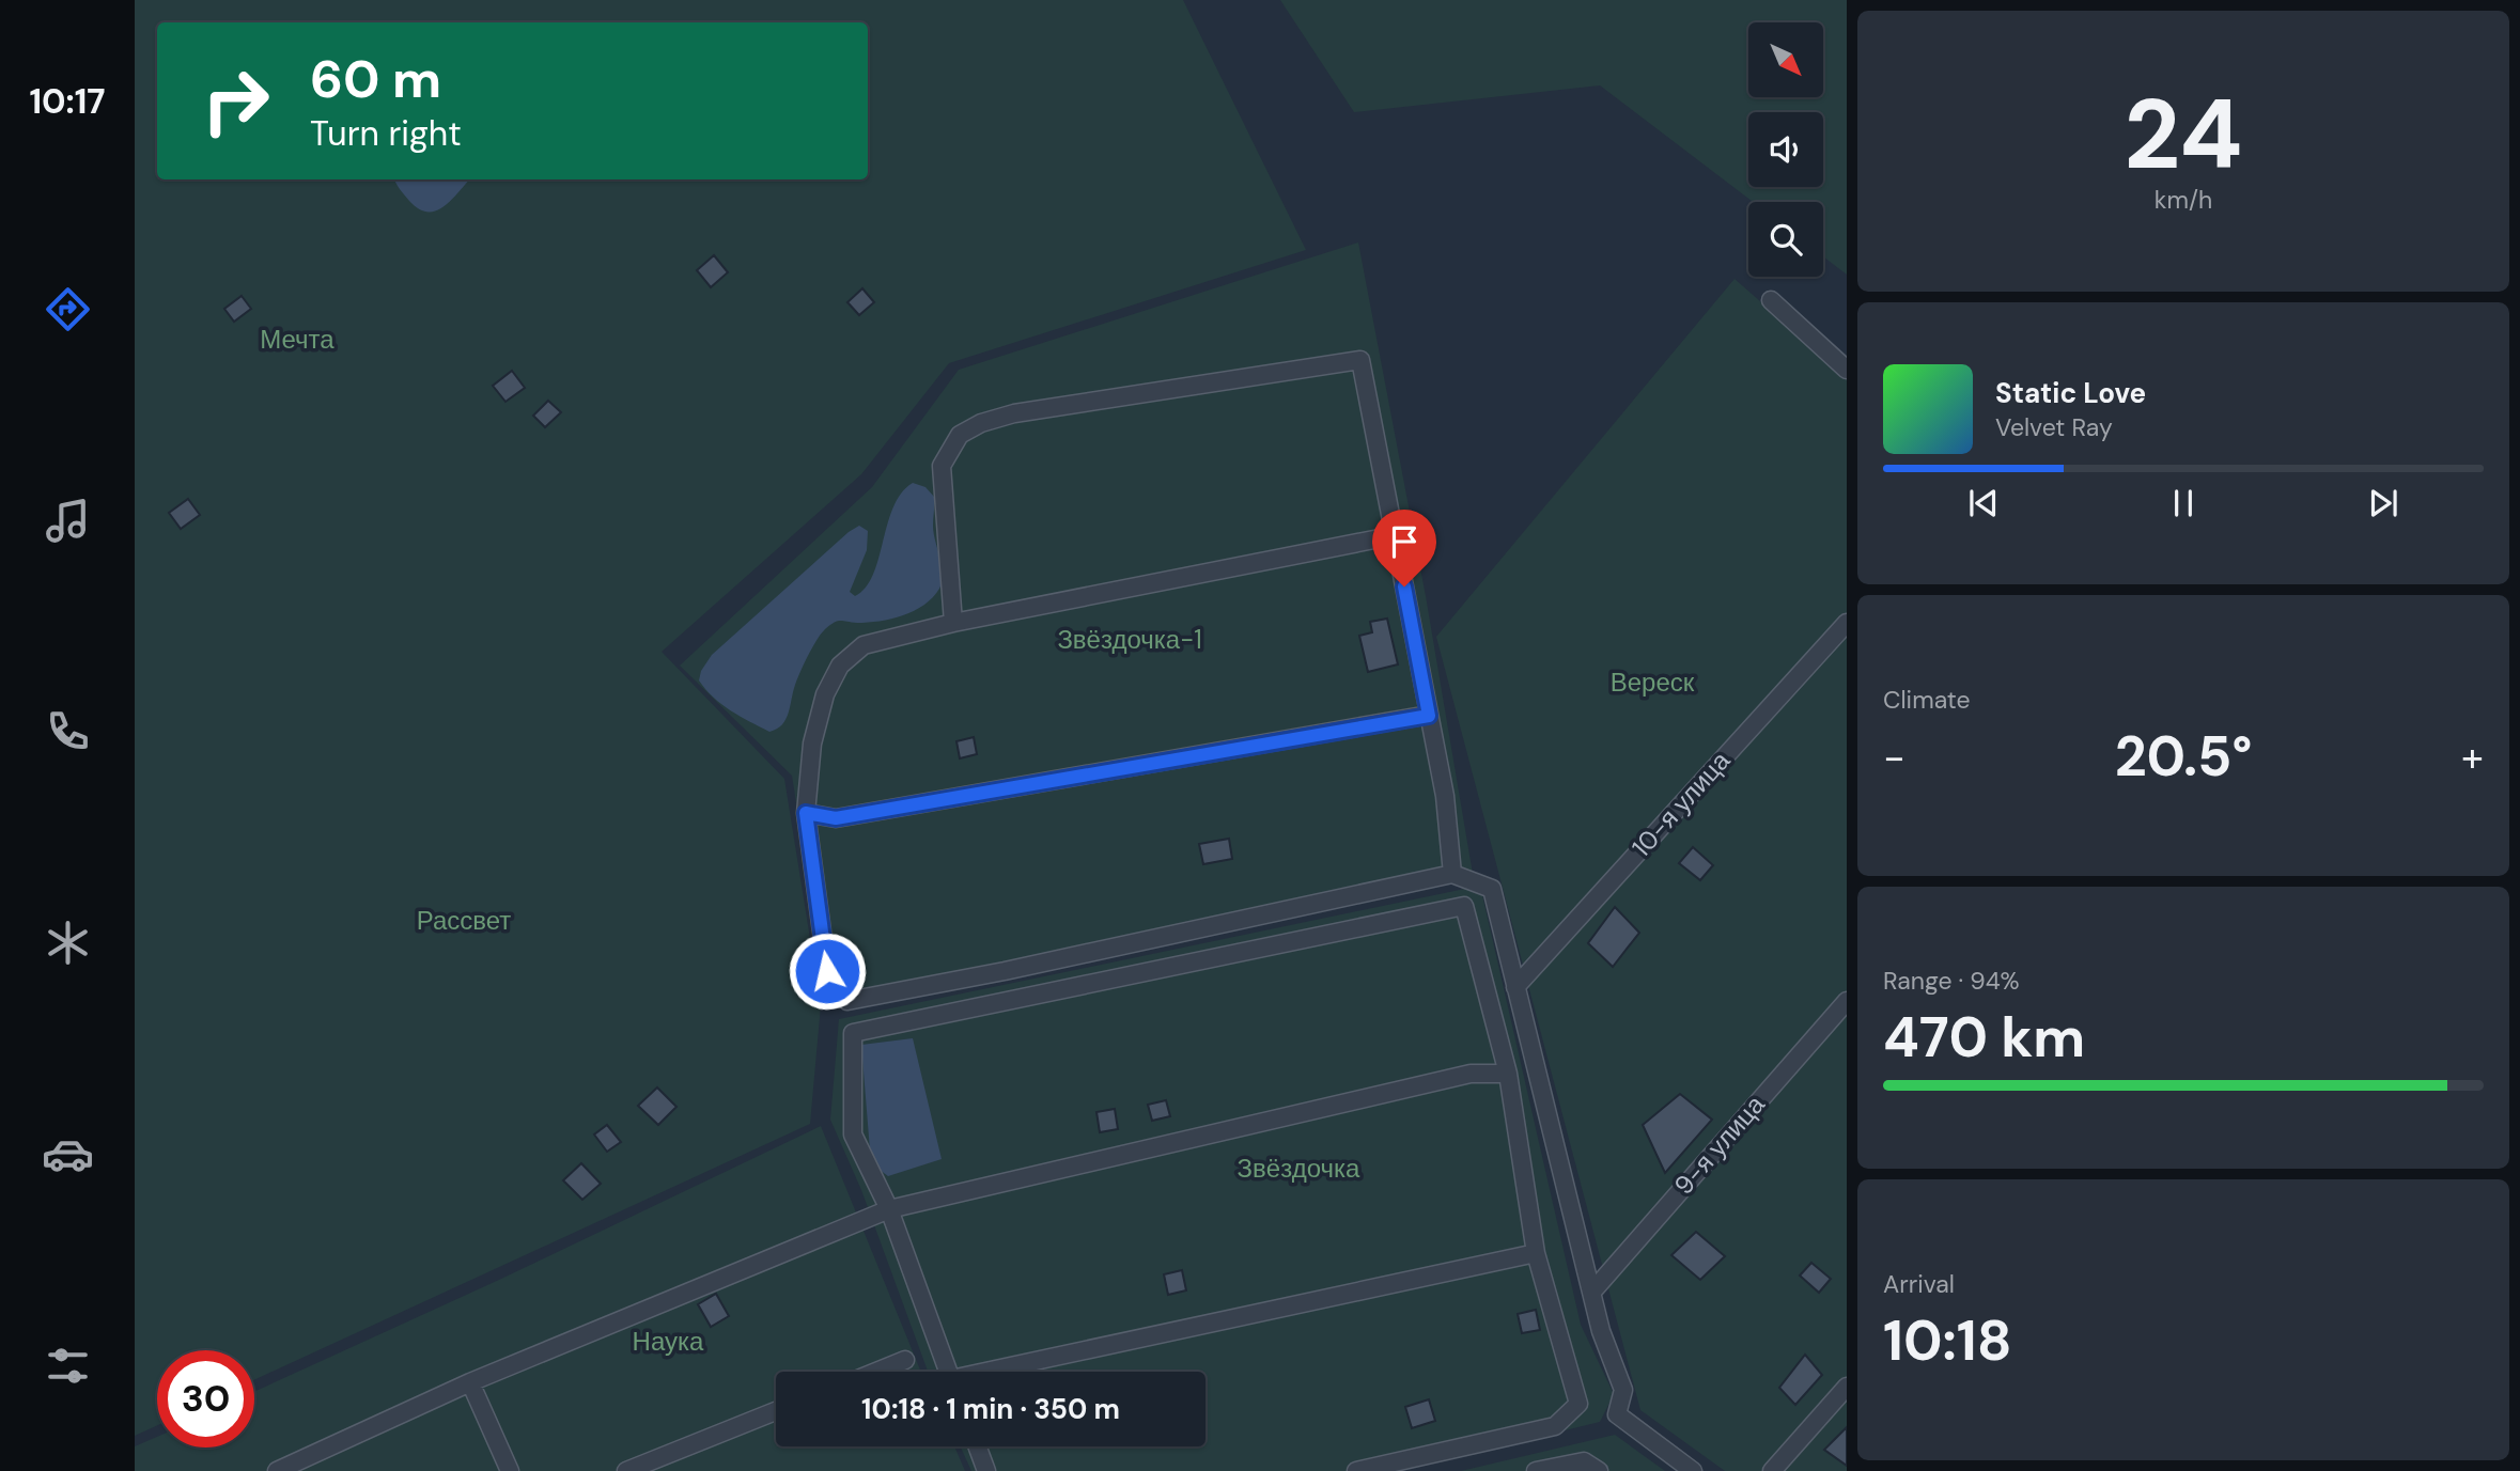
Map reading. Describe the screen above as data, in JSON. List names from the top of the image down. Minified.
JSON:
{"streets":{"street":["10-я улица","9-я улица"]},"parks":["Мечта","Звёздочка-1","Вереск","Рассвет","Звёздочка","Наука"],"north":"bottom right","page":{"tabs":"10:17","tile":[["24","km/h"],"Climate",["Range · 94%","470 km"],["Arrival","10:18"]],"turn":["60 m","Turn right"],"song":["Static Love","Velvet Ray"],"heat":["−","20.5°","+"],"limit":"30","trip":"10:18 · 1 min · 350 m"}}
